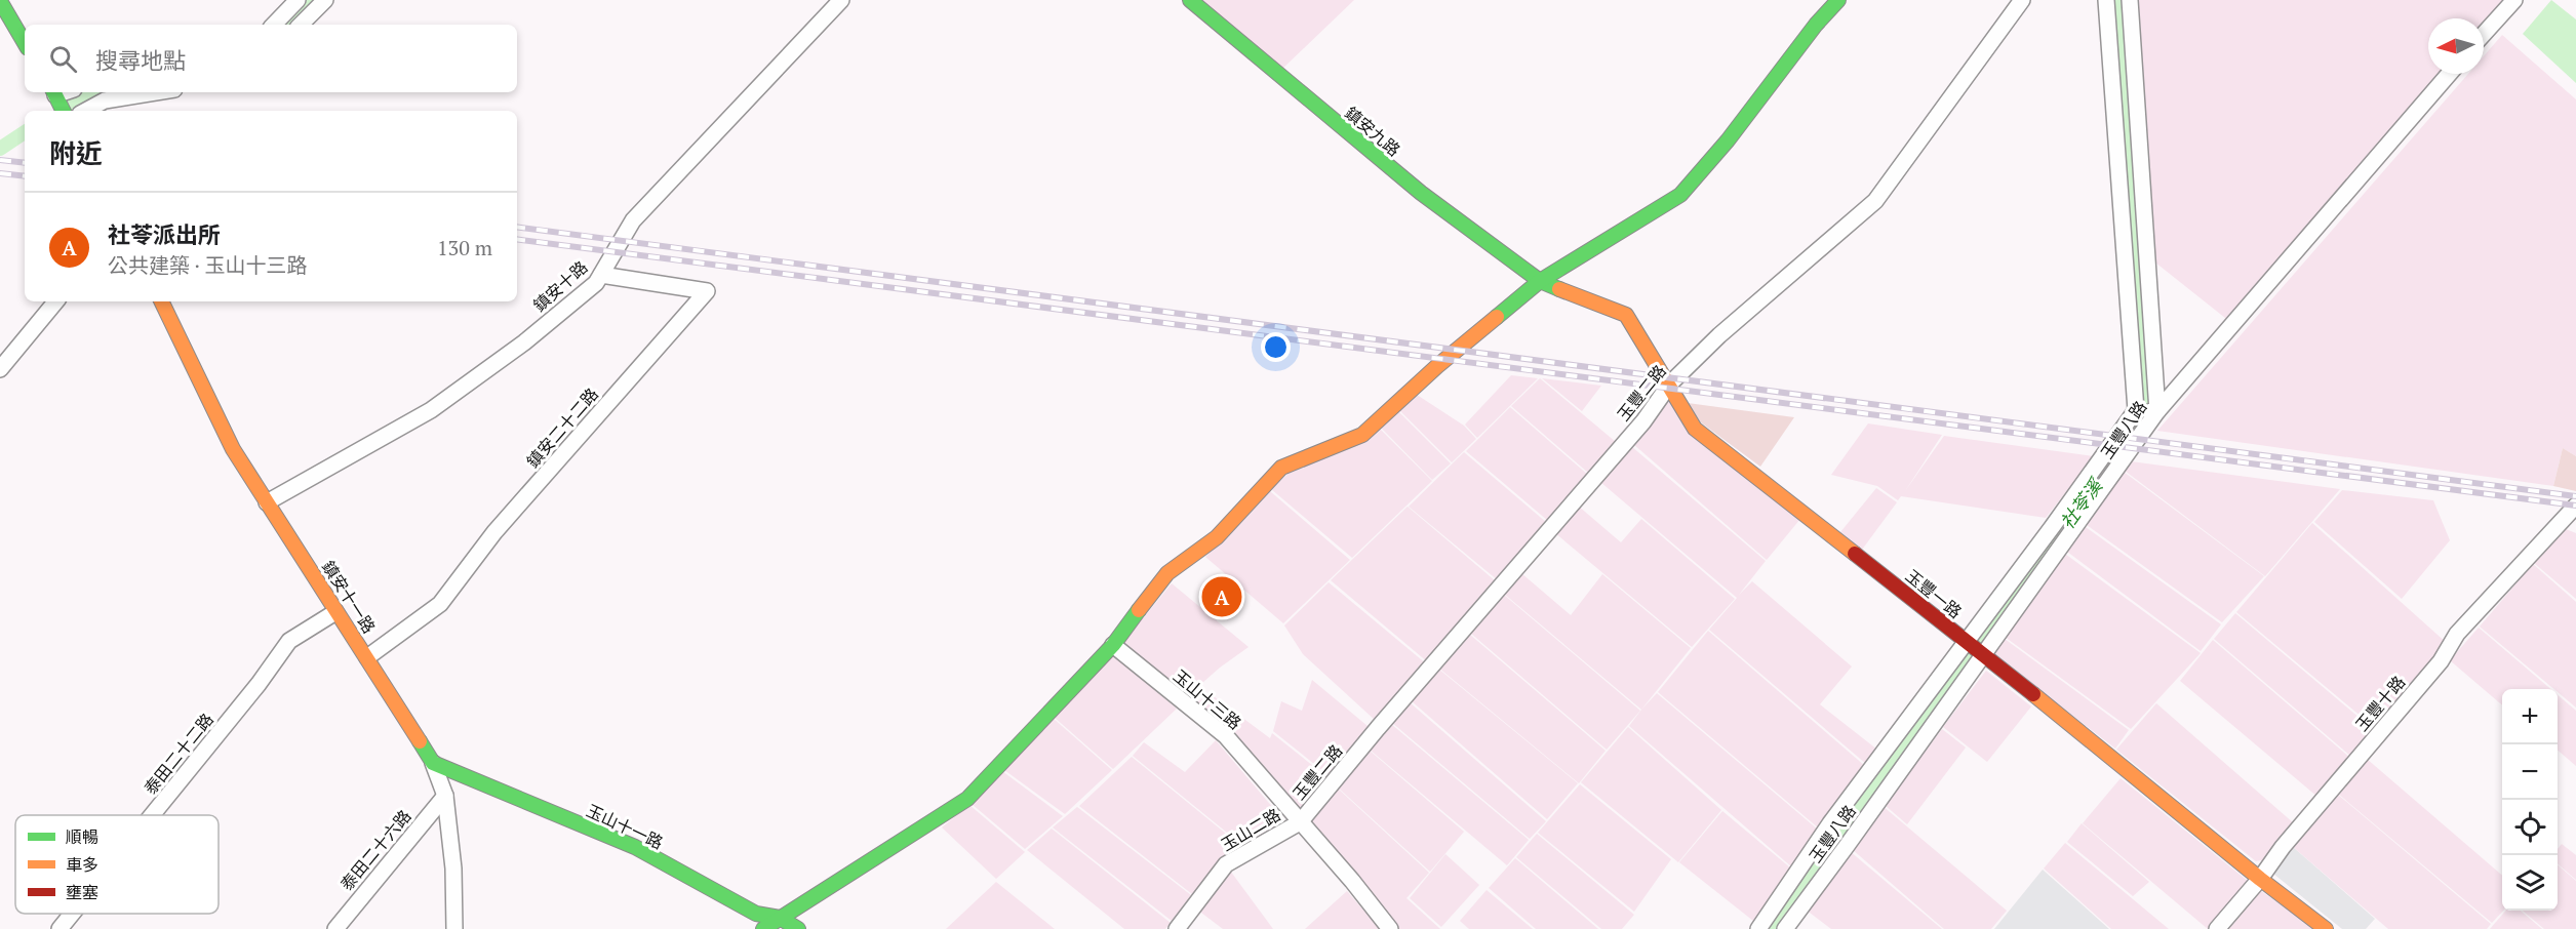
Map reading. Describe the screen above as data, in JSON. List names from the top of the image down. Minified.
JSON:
{"streets":{"street":["鎮安九路","鎮安十路","玉豐二路","鎮安二十二路","玉豐八路","玉豐一路","鎮安十一路","玉山十三路","玉豐十路","泰田二十二路","玉山十一路","玉山二路","泰田二十六路"]},"crossings":[["鎮安九路","玉豐一路"],["鎮安十路","鎮安二十二路"],["鎮安十路","鎮安十一路"],["玉豐二路","玉豐一路"],["玉豐二路","玉山十三路"],["玉豐二路","玉山二路"],["鎮安二十二路","鎮安十一路"],["玉豐八路","玉豐一路"],["玉豐一路","玉豐十路"],["鎮安十一路","泰田二十二路"],["鎮安十一路","玉山十一路"],["鎮安十一路","泰田二十六路"],["玉山十三路","玉山二路"]],"water":["社苓溪"],"legend":["順暢","車多","壅塞"],"north":"left","page":{"search":"搜尋地點","heading":"附近","list":[{"mark":"A","name":"社苓派出所","note":"公共建築 · 玉山十三路","value":"130 m"}],"pins":"A","map_buttons":["+","−"]}}
